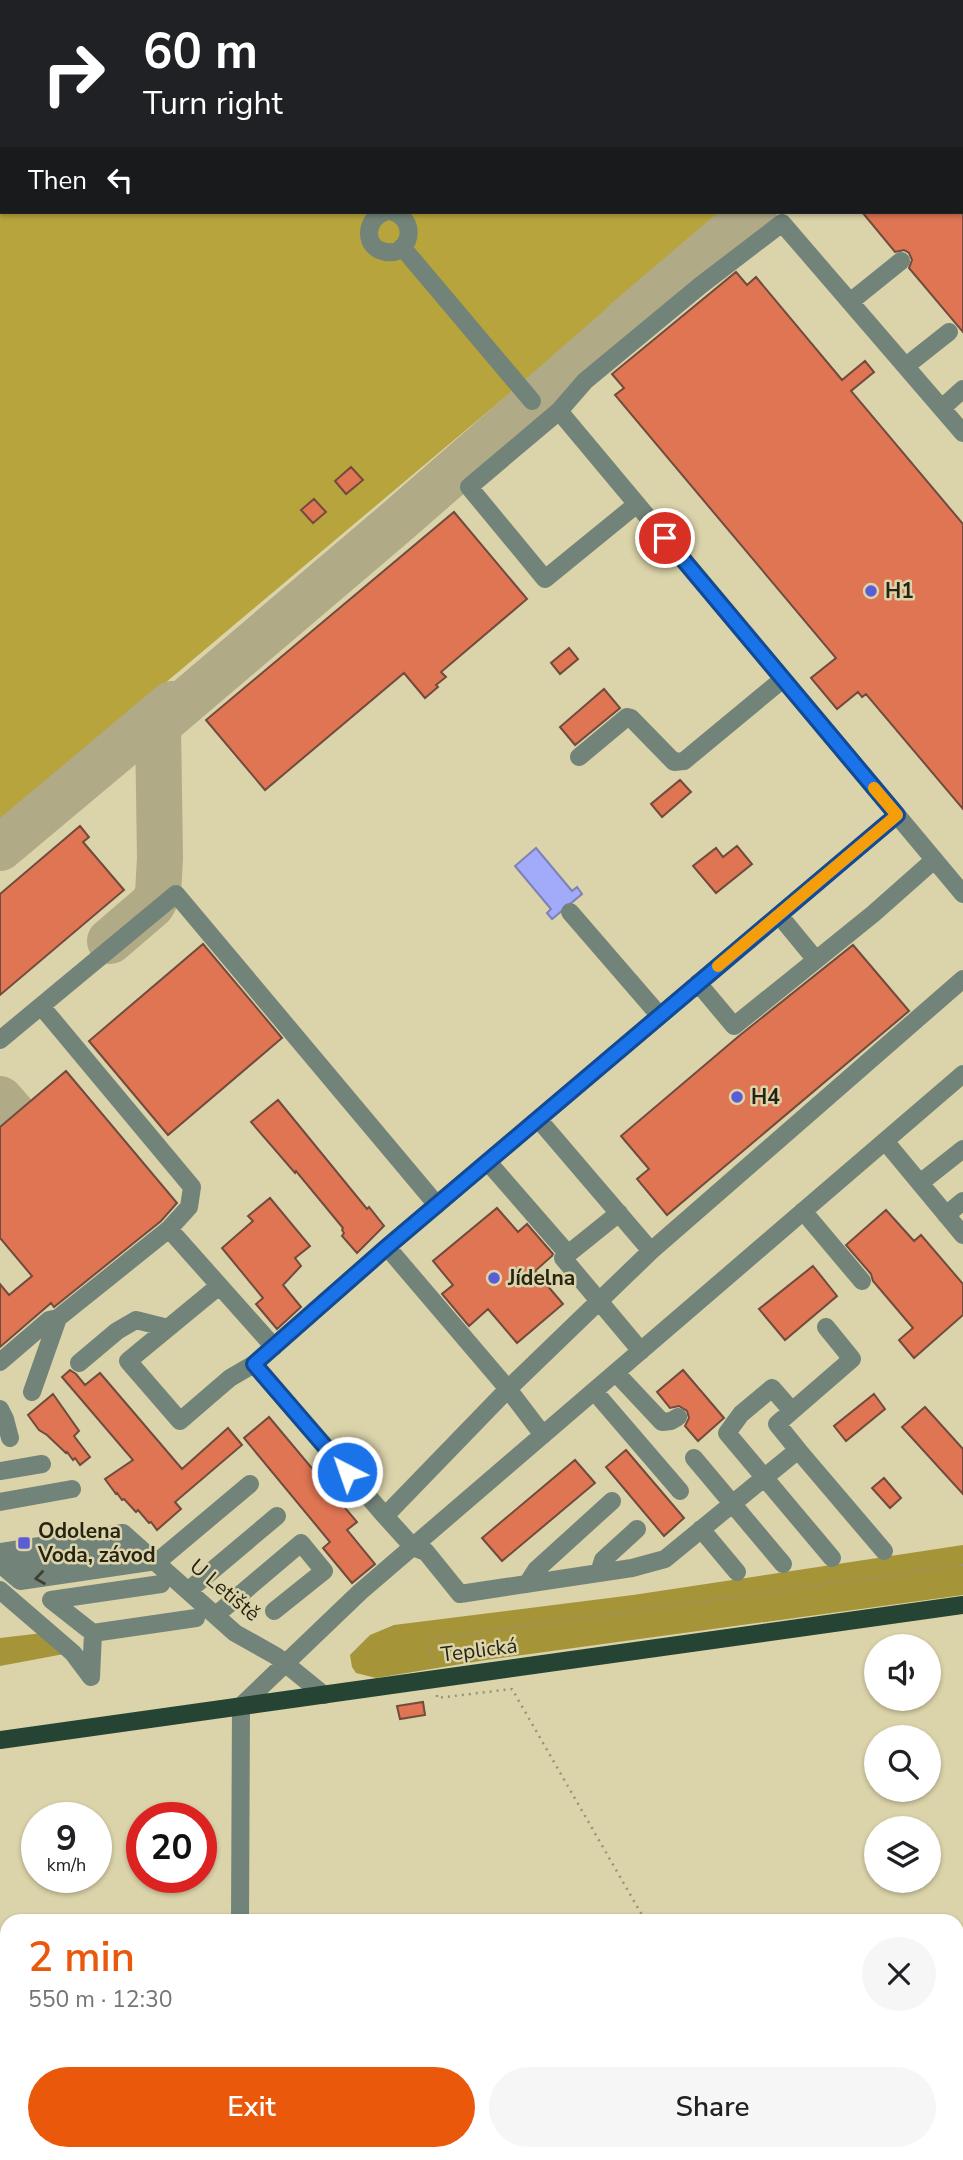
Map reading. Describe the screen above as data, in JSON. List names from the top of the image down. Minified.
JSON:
{"streets":{"main road":["Teplická"],"street":["U Letiště"]},"crossings":[["U Letiště","Teplická"]],"places":{"other":["H1","H4","Jídelna"],"transit":["Odolena Voda, závod"]},"page":{"turn":["60 m","Turn right"],"then":"Then","speed":"9 km/h","limit":"20","heading":["2 min","550 m · 12:30"],"buttons":["Exit","Share"]}}
